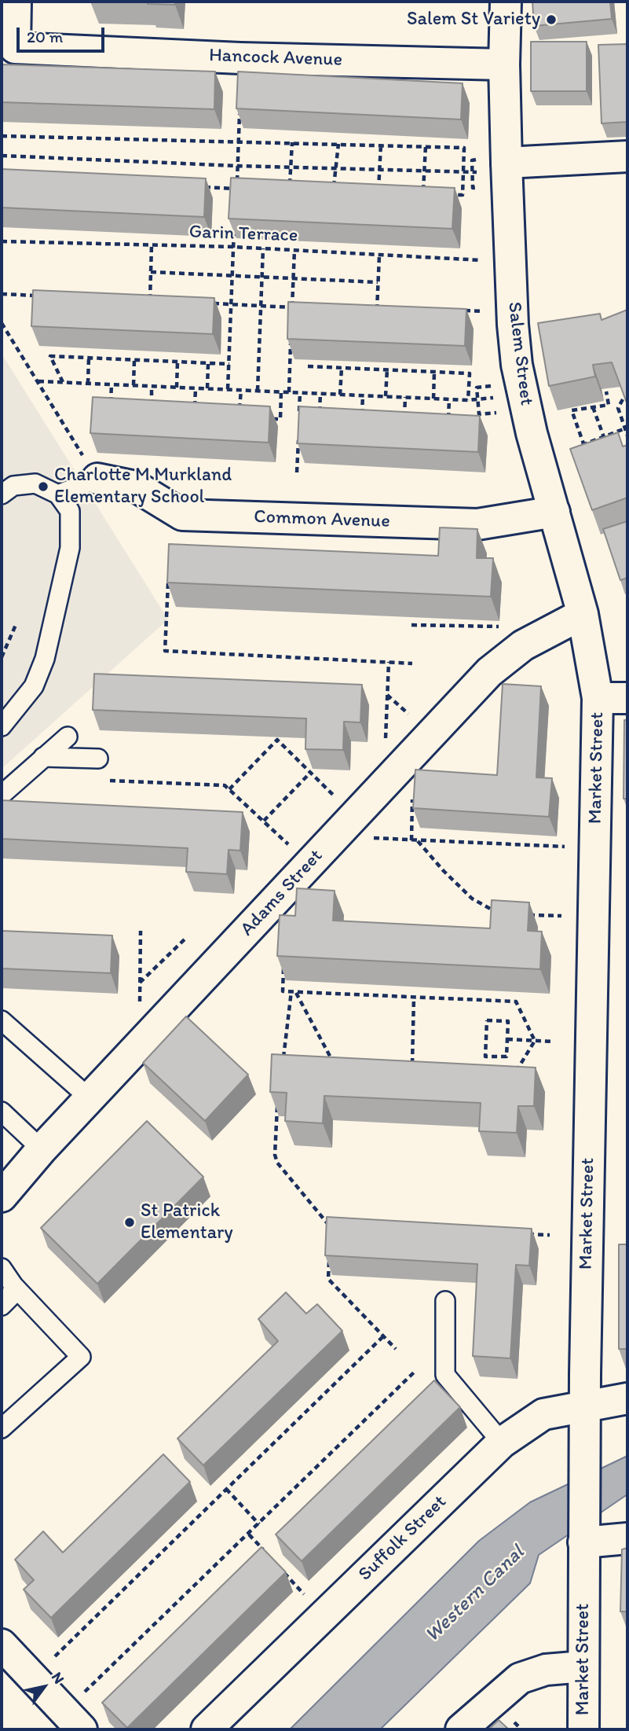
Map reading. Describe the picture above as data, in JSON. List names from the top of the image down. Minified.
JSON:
{"streets":{"street":["Hancock Avenue","Salem Street","Common Avenue","Market Street","Adams Street","Suffolk Street"],"path":["Garin Terrace"]},"crossings":[["Hancock Avenue","Salem Street"],["Salem Street","Common Avenue"],["Salem Street","Market Street"],["Salem Street","Adams Street"],["Market Street","Suffolk Street"]],"water":["Western Canal"],"places":["Salem St Variety","Charlotte M Murkland Elementary School","St Patrick Elementary"],"scale_bar":"20 m","north":"top right"}
